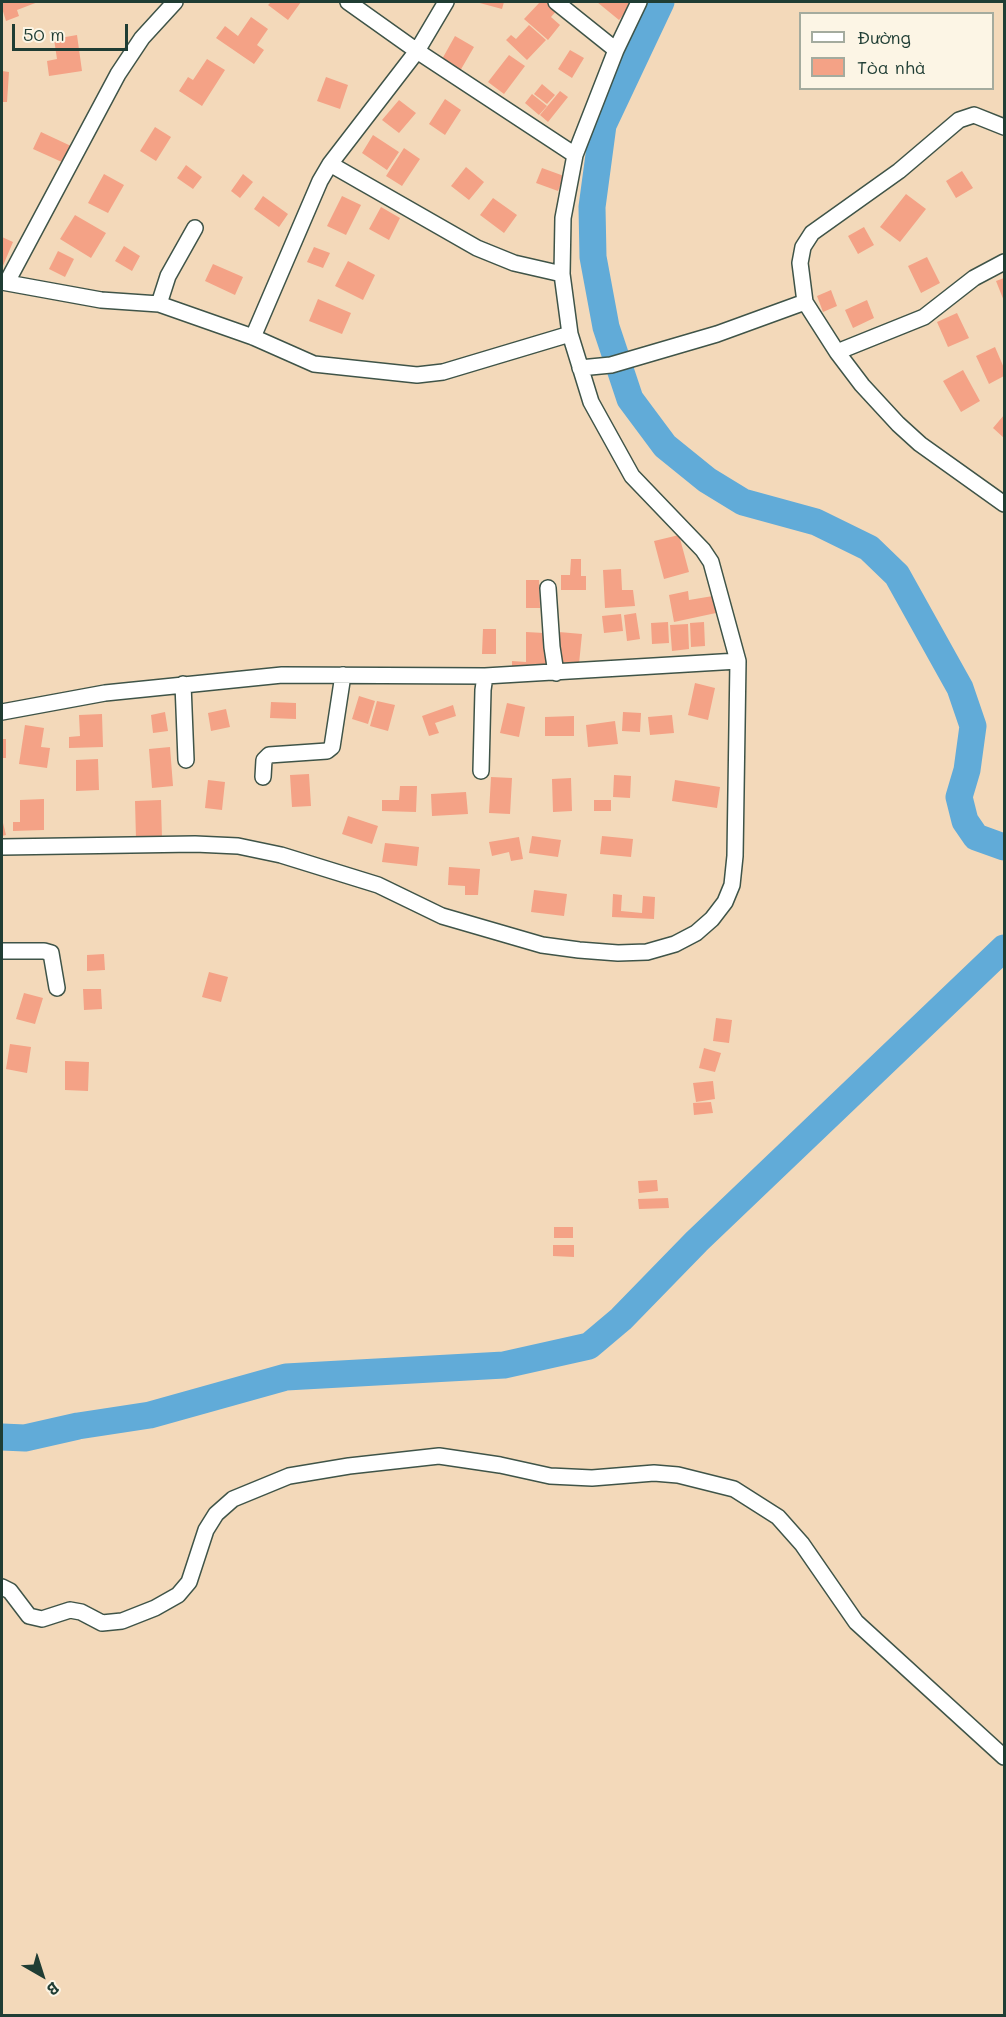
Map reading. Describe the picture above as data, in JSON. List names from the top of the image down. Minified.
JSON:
{"legend":["Đường","Tòa nhà"],"scale_bar":"50 m","north":"bottom right"}
